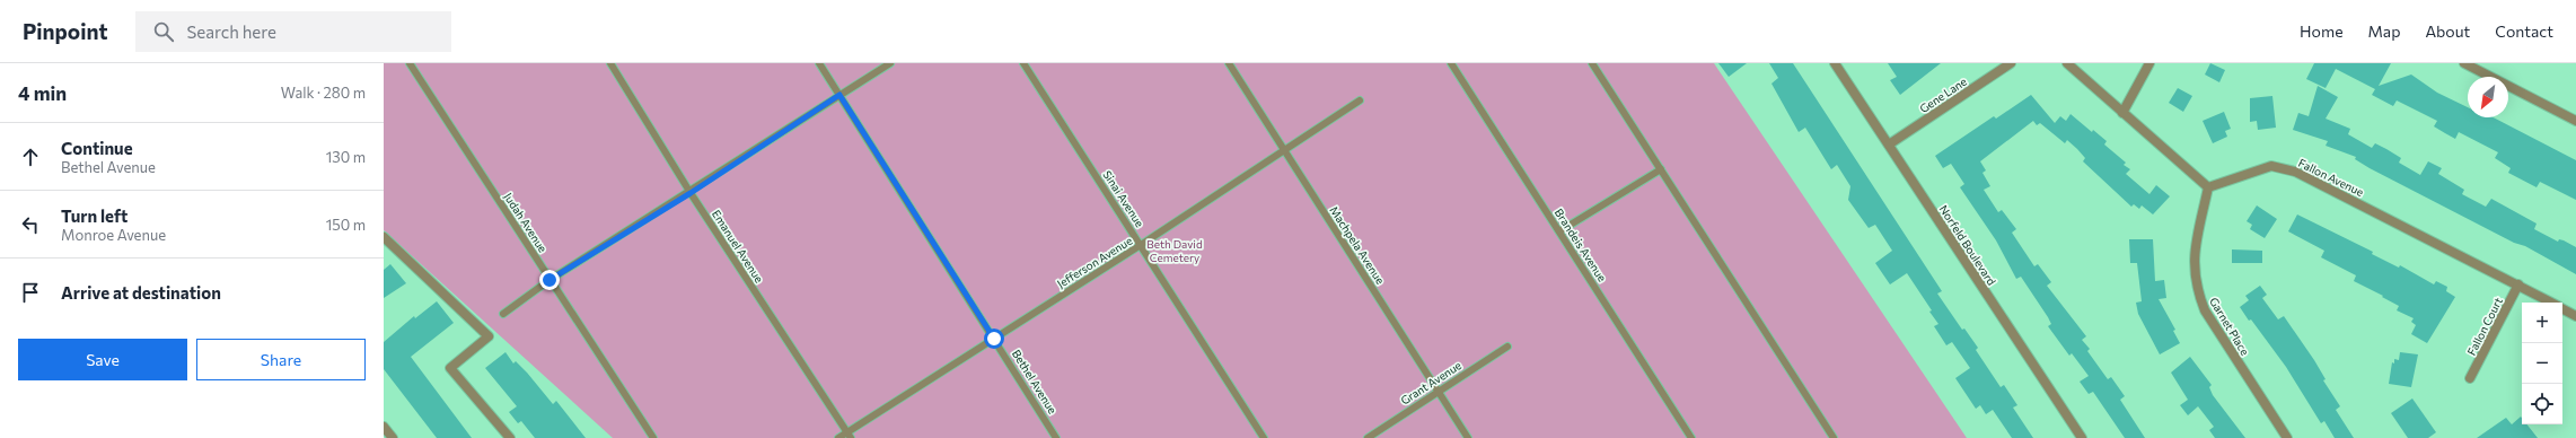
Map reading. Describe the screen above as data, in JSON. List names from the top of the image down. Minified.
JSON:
{"streets":{"street":["Gene Lane","Fallon Avenue","Norfeld Boulevard","Garnet Place","Fallon Court"],"lane":["Sinai Avenue","Judah Avenue","Machpela Avenue","Brandeis Avenue","Emanuel Avenue","Jefferson Avenue","Bethel Avenue","Grant Avenue"]},"crossings":[["Gene Lane","Norfeld Boulevard"],["Fallon Avenue","Garnet Place"],["Fallon Avenue","Fallon Court"],["Sinai Avenue","Jefferson Avenue"],["Machpela Avenue","Jefferson Avenue"],["Machpela Avenue","Grant Avenue"],["Emanuel Avenue","Jefferson Avenue"],["Jefferson Avenue","Bethel Avenue"]],"parks":["Beth David Cemetery"],"north":"bottom left","page":{"header":"Pinpoint","search":"Search here","nav":["Home","Map","About","Contact"],"heading":["4 min","Walk · 280 m"],"list":[["Continue","Bethel Avenue","130 m"],["Turn left","Monroe Avenue","150 m"],"Arrive at destination"],"map_buttons":["+","−"],"buttons":["Save","Share"]}}
